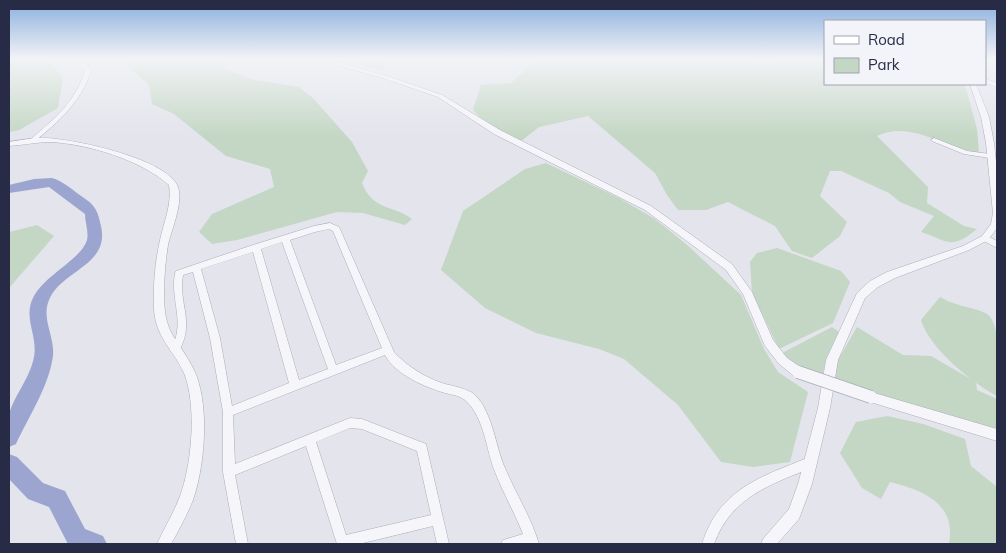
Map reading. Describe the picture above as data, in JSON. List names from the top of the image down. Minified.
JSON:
{"legend":["Road","Park"]}
